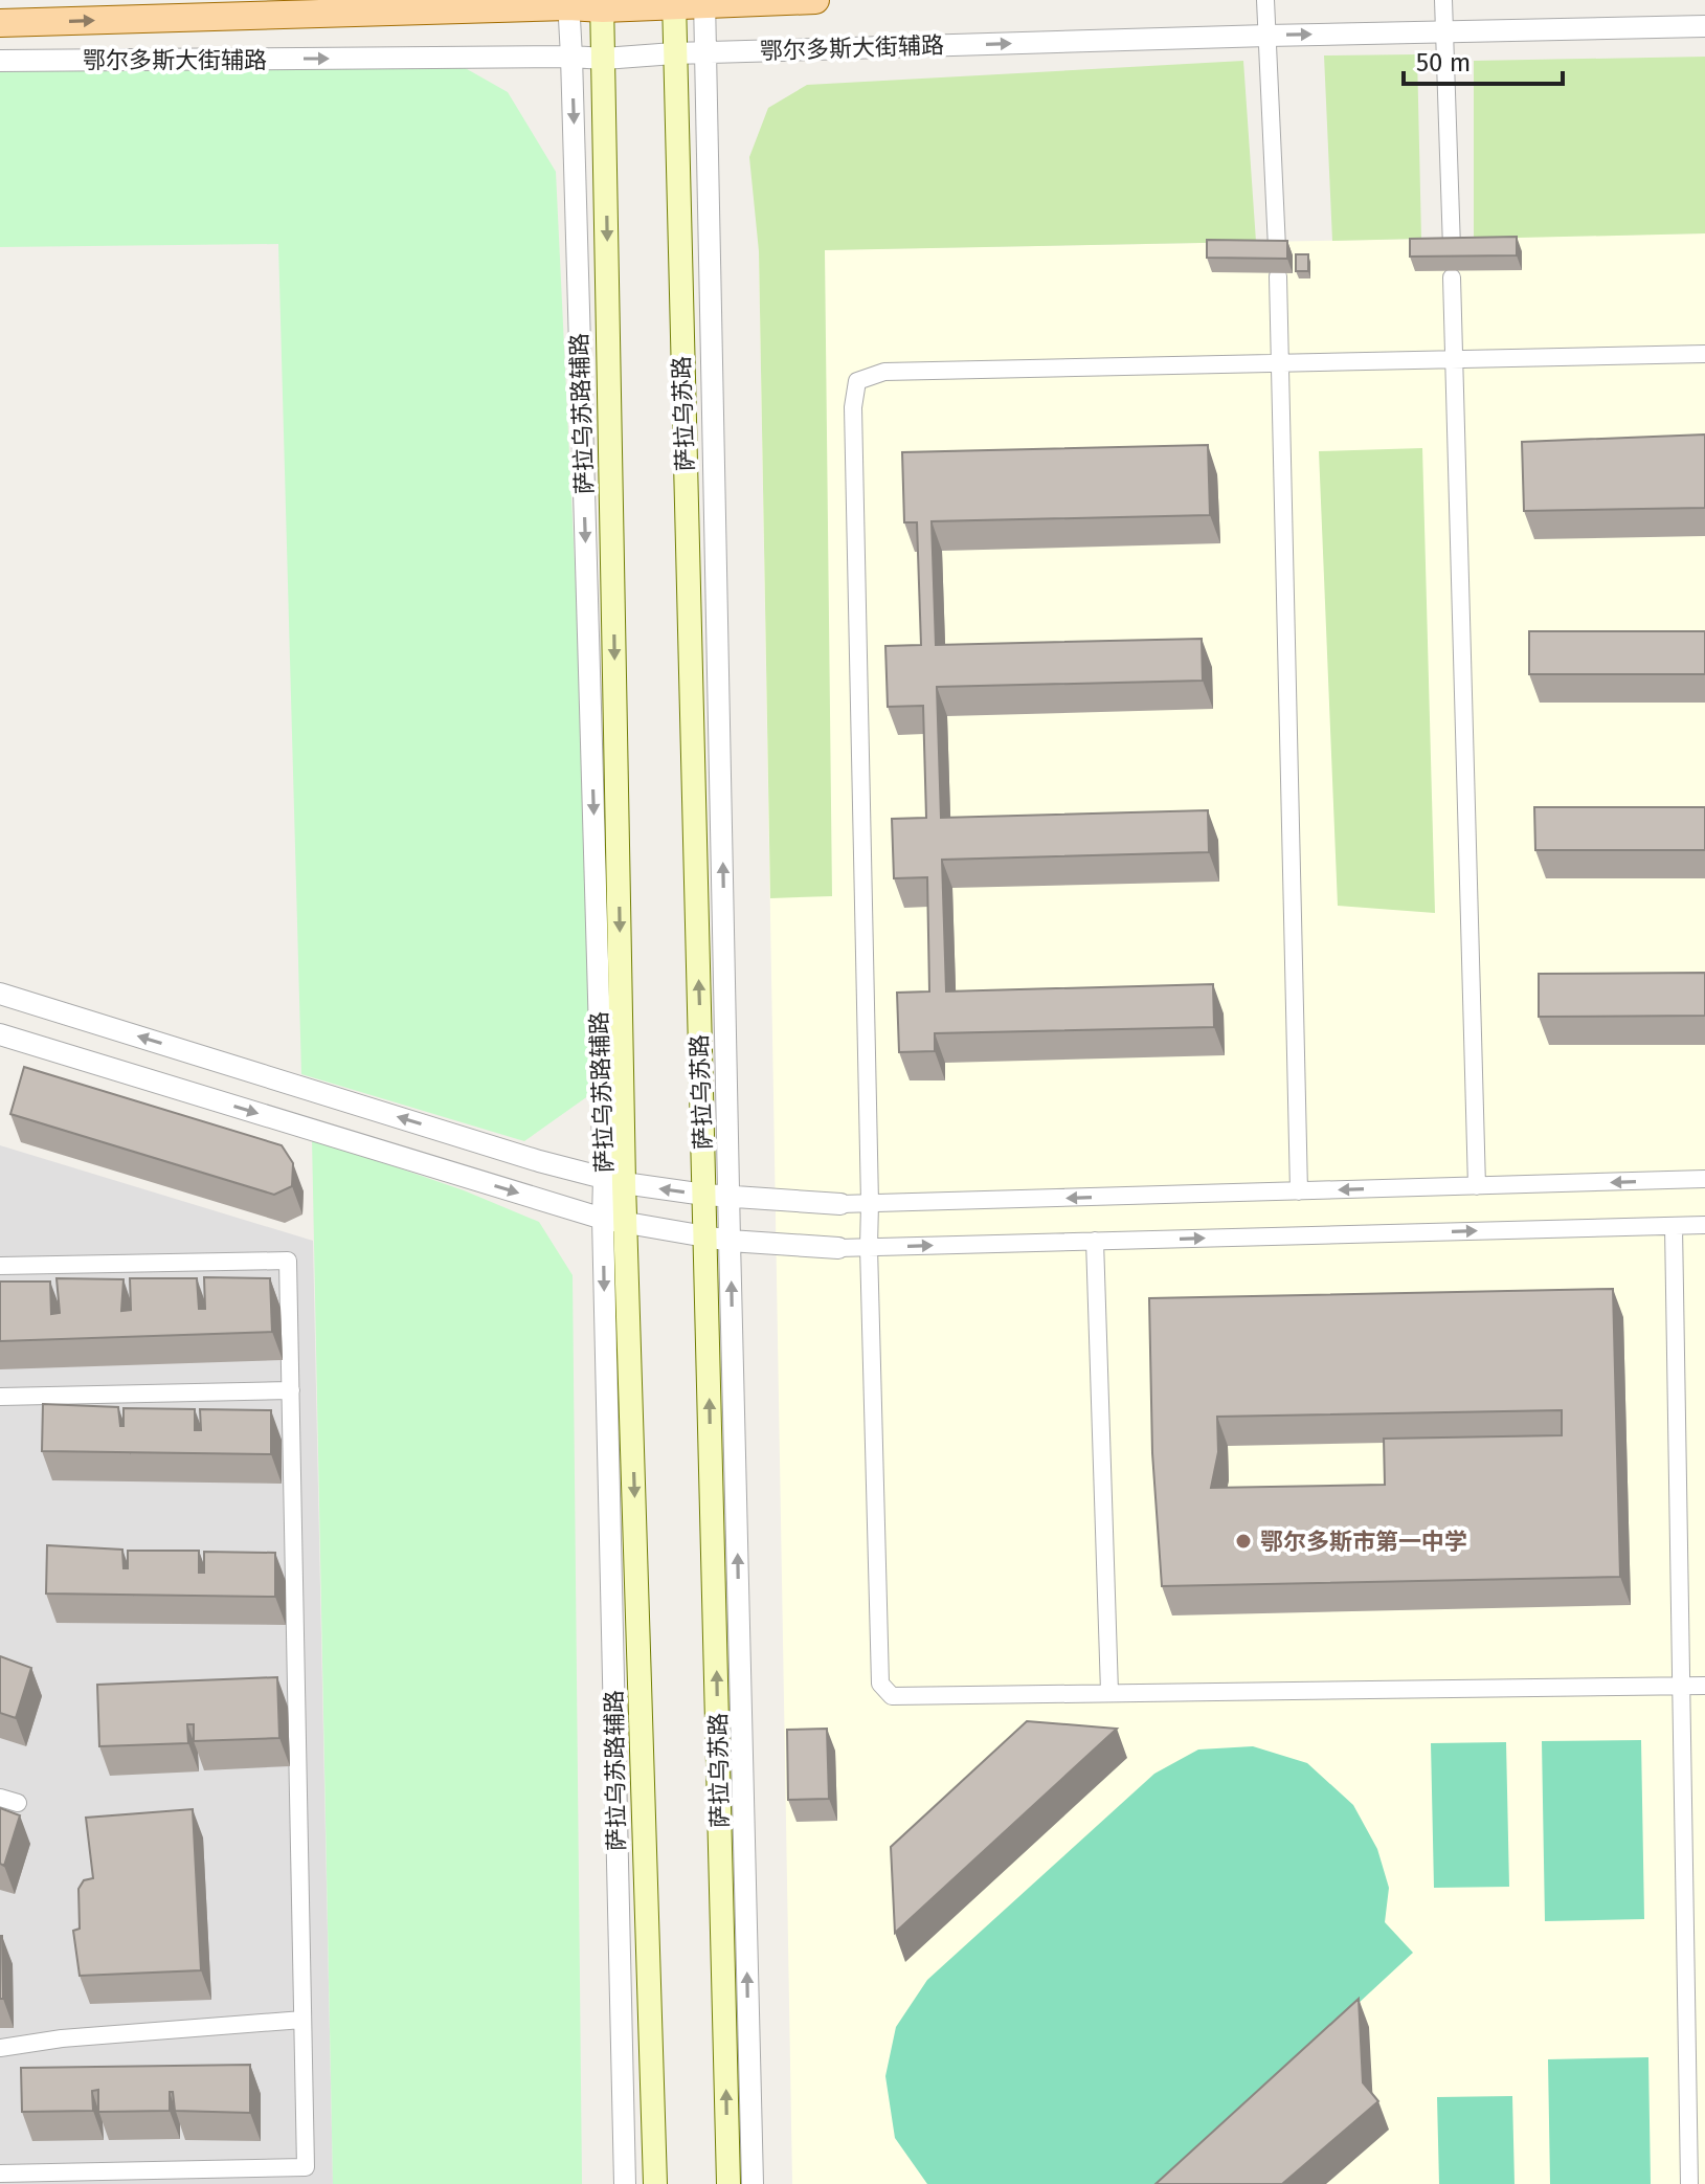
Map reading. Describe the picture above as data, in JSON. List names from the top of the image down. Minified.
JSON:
{"streets":{"main road":["萨拉乌苏路"],"street":["鄂尔多斯大街辅路","萨拉乌苏路辅路"]},"crossings":[["鄂尔多斯大街辅路","萨拉乌苏路辅路"],["鄂尔多斯大街辅路","萨拉乌苏路"]],"one_way":["鄂尔多斯大街辅路"],"places":["鄂尔多斯市第一中学"],"scale_bar":"50 m"}
